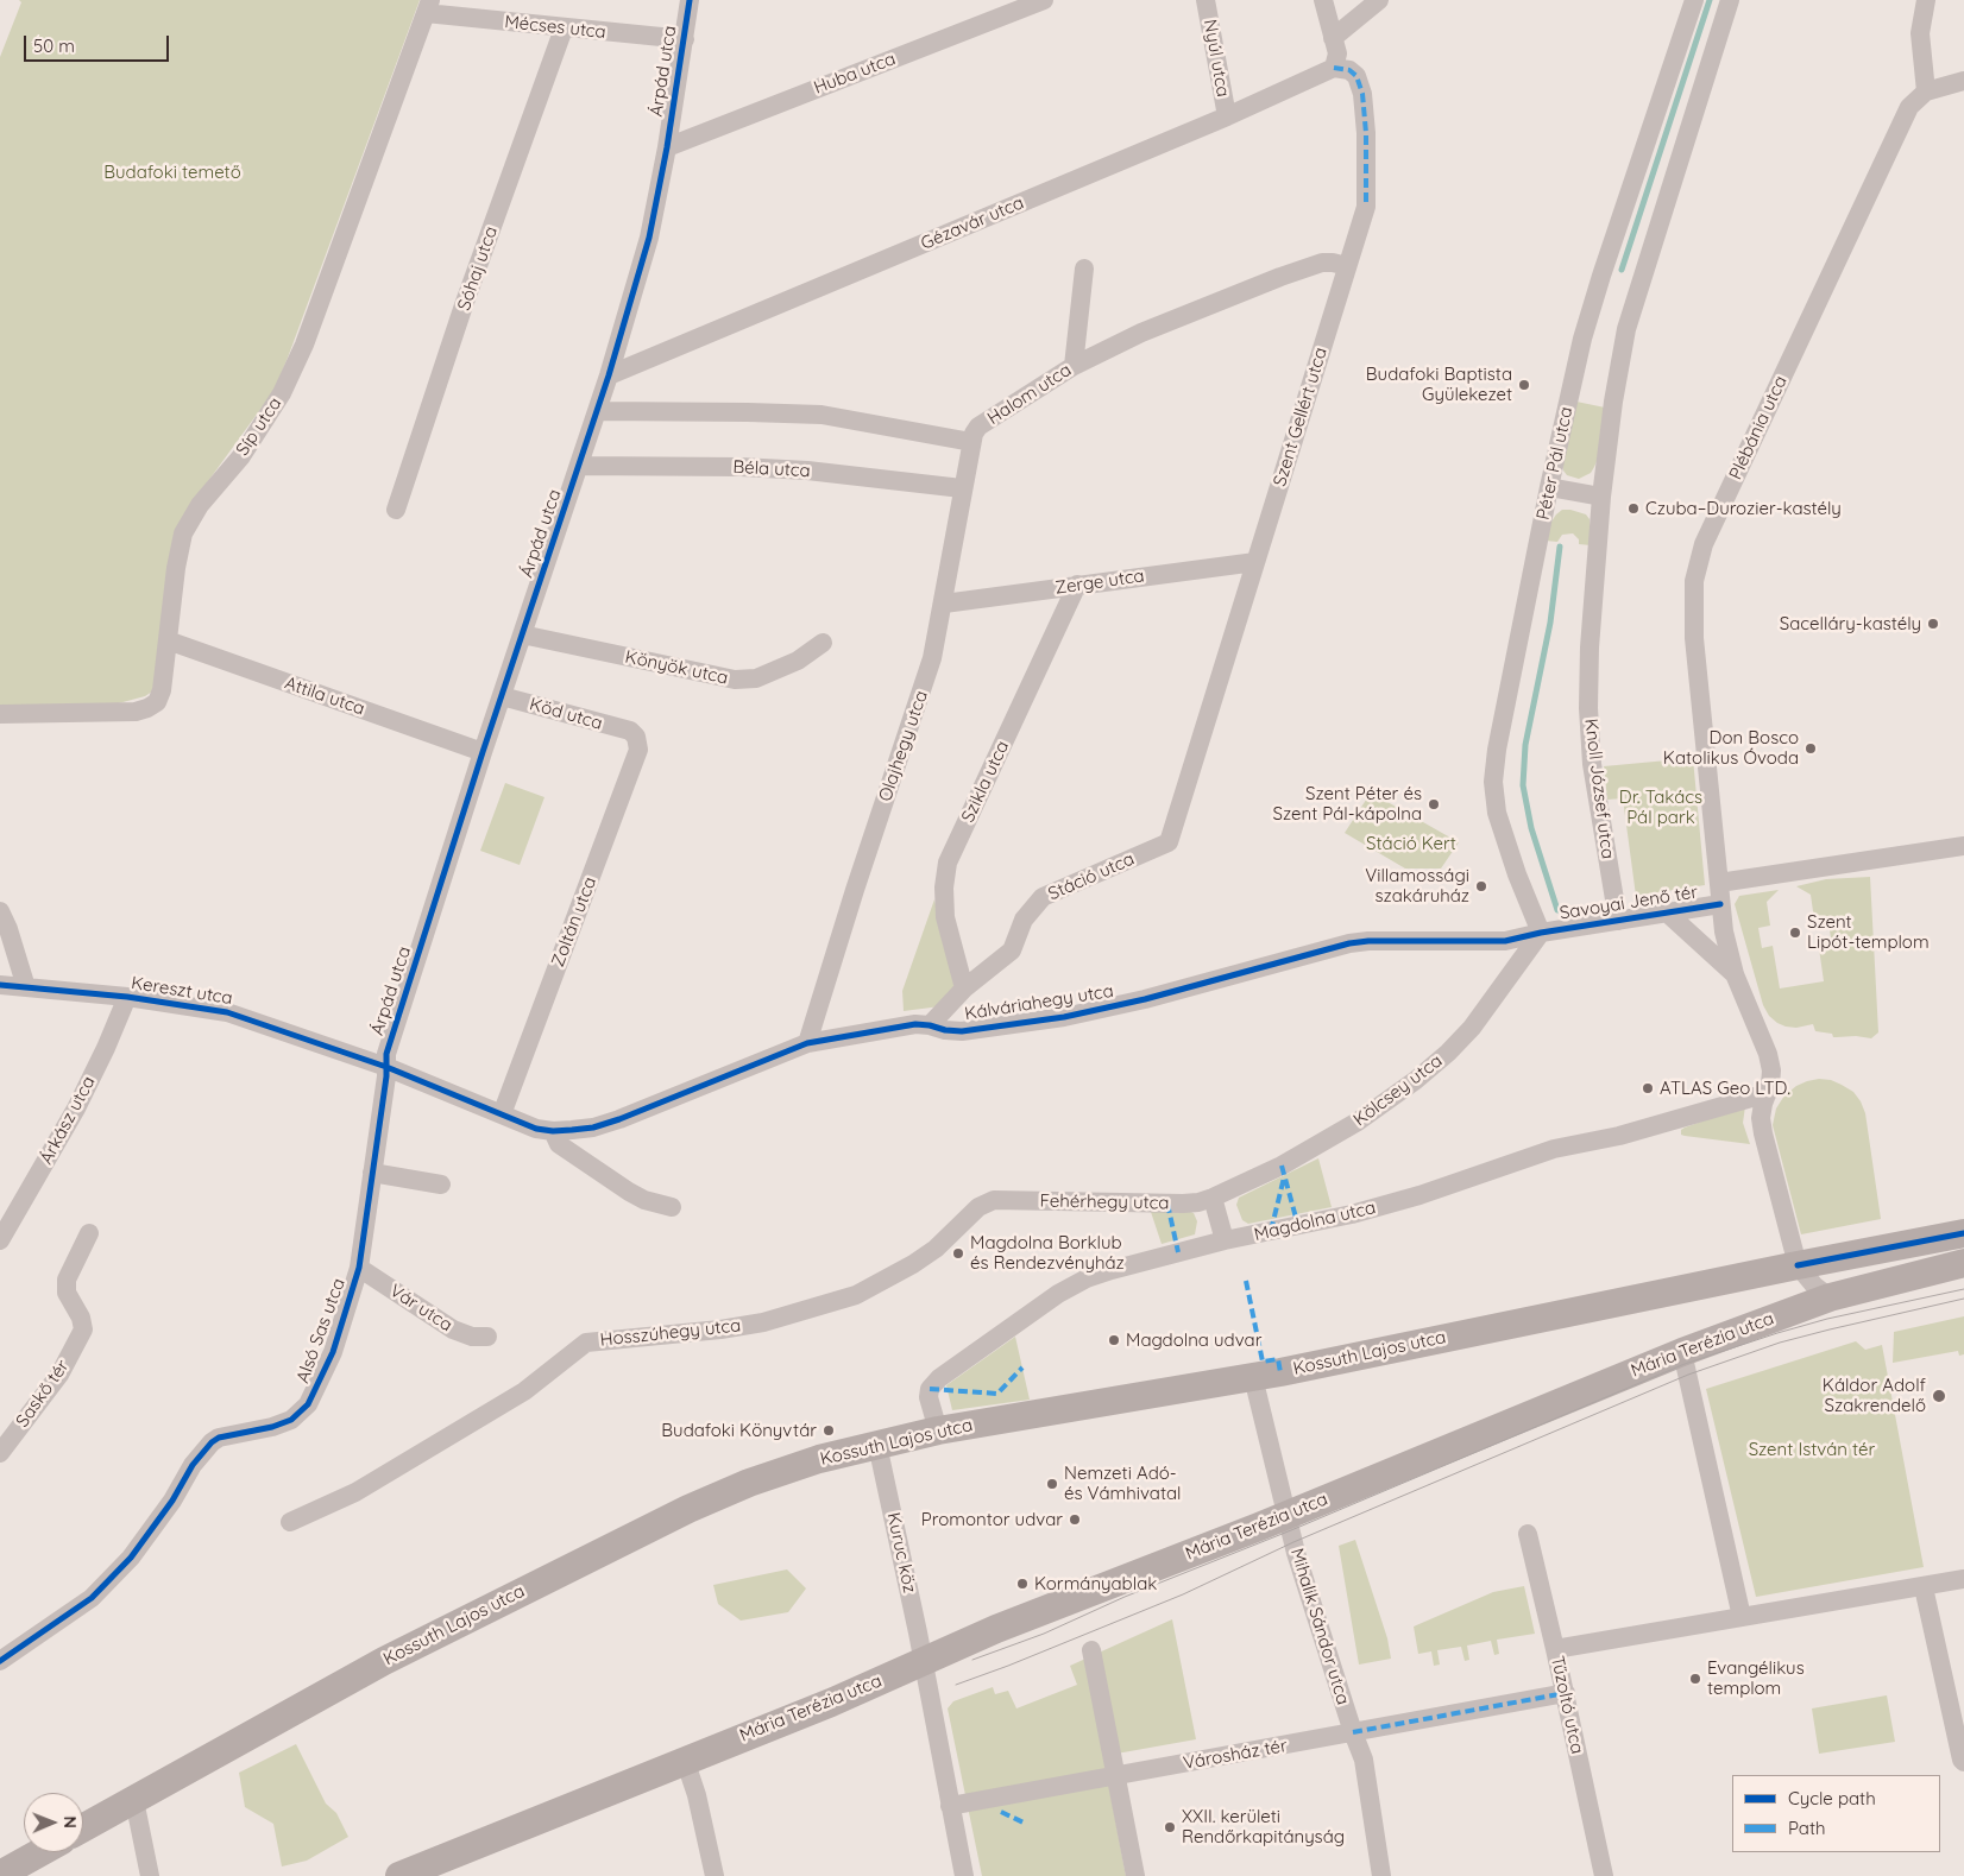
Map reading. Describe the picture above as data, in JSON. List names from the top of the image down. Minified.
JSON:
{"streets":{"main road":["Mária Terézia utca","Kossuth Lajos utca"],"street":["Mécses utca","Nyúl utca","Árpád utca","Huba utca","Gézavár utca","Sóhaj utca","Halom utca","Szent Gellért utca","Síp utca","Plébánia utca","Péter Pál utca","Béla utca","Zerge utca","Könyök utca","Attila utca","Köd utca","Olajhegy utca","Szikla utca","Knoll József utca","Stáció utca","Savoyai Jenő tér","Zoltán utca","Kereszt utca","Kálváriahegy utca","Kölcsey utca","Árkász utca","Fehérhegy utca","Magdolna utca","Vár utca","Alsó Sas utca","Hosszúhegy utca","Saskő tér","Kuruc köz","Mihalik Sándor utca","Tűzoltó utca","Városház tér"]},"crossings":[["Mécses utca","Árpád utca"],["Mécses utca","Sóhaj utca"],["Mécses utca","Síp utca"],["Nyúl utca","Gézavár utca"],["Árpád utca","Huba utca"],["Árpád utca","Gézavár utca"],["Árpád utca","Béla utca"],["Árpád utca","Könyök utca"],["Árpád utca","Attila utca"],["Árpád utca","Köd utca"],["Árpád utca","Kereszt utca"],["Árpád utca","Kálváriahegy utca"],["Árpád utca","Alsó Sas utca"],["Gézavár utca","Szent Gellért utca"],["Halom utca","Szent Gellért utca"],["Halom utca","Olajhegy utca"],["Szent Gellért utca","Zerge utca"],["Szent Gellért utca","Stáció utca"],["Síp utca","Attila utca"],["Plébánia utca","Savoyai Jenő tér"],["Péter Pál utca","Savoyai Jenő tér"],["Péter Pál utca","Kálváriahegy utca"],["Péter Pál utca","Kölcsey utca"],["Béla utca","Olajhegy utca"],["Zerge utca","Olajhegy utca"],["Zerge utca","Szikla utca"],["Köd utca","Zoltán utca"],["Olajhegy utca","Kálváriahegy utca"],["Szikla utca","Stáció utca"],["Knoll József utca","Savoyai Jenő tér"],["Stáció utca","Kálváriahegy utca"],["Savoyai Jenő tér","Kálváriahegy utca"],["Savoyai Jenő tér","Kölcsey utca"],["Savoyai Jenő tér","Magdolna utca"],["Savoyai Jenő tér","Mária Terézia utca"],["Savoyai Jenő tér","Kossuth Lajos utca"],["Zoltán utca","Kálváriahegy utca"],["Kereszt utca","Kálváriahegy utca"],["Kereszt utca","Árkász utca"],["Kereszt utca","Alsó Sas utca"],["Kálváriahegy utca","Kölcsey utca"],["Kálváriahegy utca","Alsó Sas utca"],["Kölcsey utca","Fehérhegy utca"],["Fehérhegy utca","Hosszúhegy utca"],["Magdolna utca","Kossuth Lajos utca"],["Vár utca","Alsó Sas utca"],["Mária Terézia utca","Kuruc köz"],["Mária Terézia utca","Mihalik Sándor utca"],["Kossuth Lajos utca","Kuruc köz"],["Kossuth Lajos utca","Mihalik Sándor utca"],["Mihalik Sándor utca","Városház tér"],["Tűzoltó utca","Városház tér"]],"parks":["Budafoki temető","Dr. Takács Pál park","Stáció Kert","Szent István tér"],"places":["Budafoki Baptista Gyülekezet","Czuba–Durozier-kastély","Sacelláry-kastély","Don Bosco Katolikus Óvoda","Szent Péter és Szent Pál-kápolna","Villamossági szakáruház","Szent Lipót-templom","ATLAS Geo LTD.","Magdolna Borklub és Rendezvényház","Magdolna udvar","Káldor Adolf Szakrendelő","Budafoki Könyvtár","Nemzeti Adó- és Vámhivatal","Promontor udvar","Kormányablak","Evangélikus templom","XXII. kerületi Rendőrkapitányság"],"legend":["Cycle path","Path"],"scale_bar":"50 m","north":"right"}
